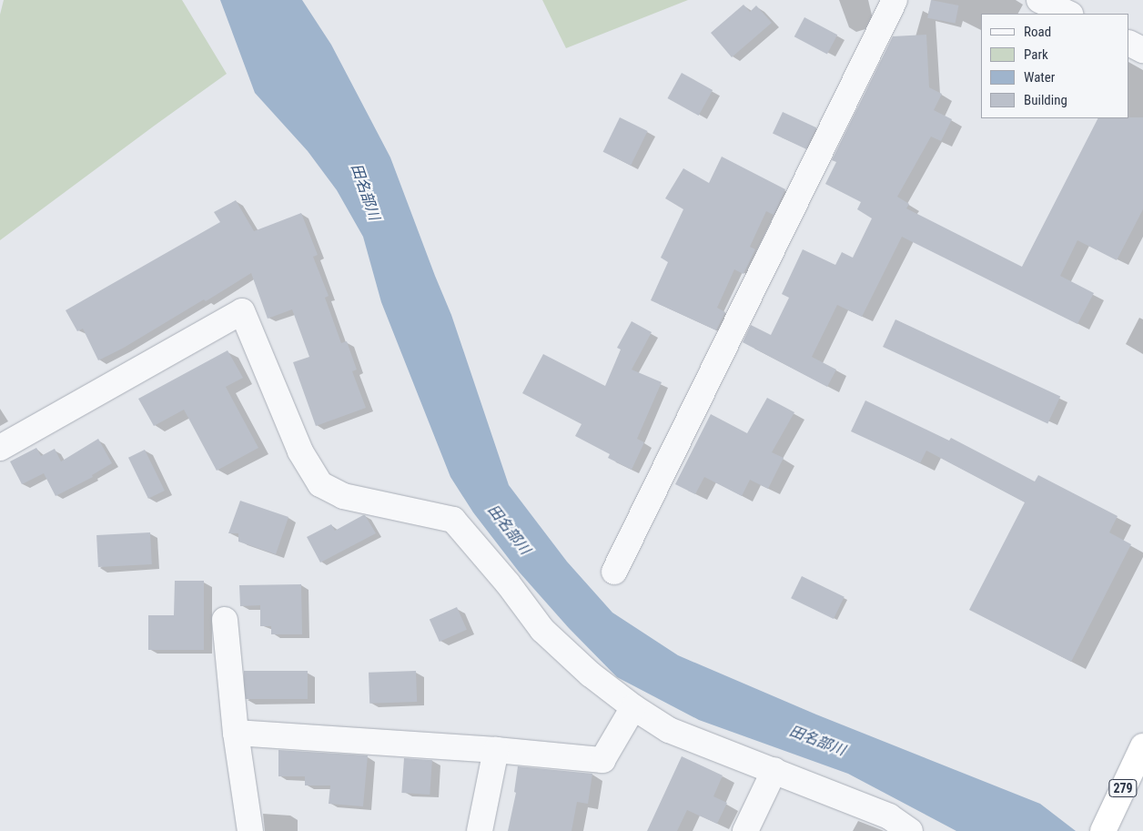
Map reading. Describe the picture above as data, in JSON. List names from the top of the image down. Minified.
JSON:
{"streets":{"highway":["279"]},"water":["田名部川"],"legend":["Road","Park","Water","Building"]}
